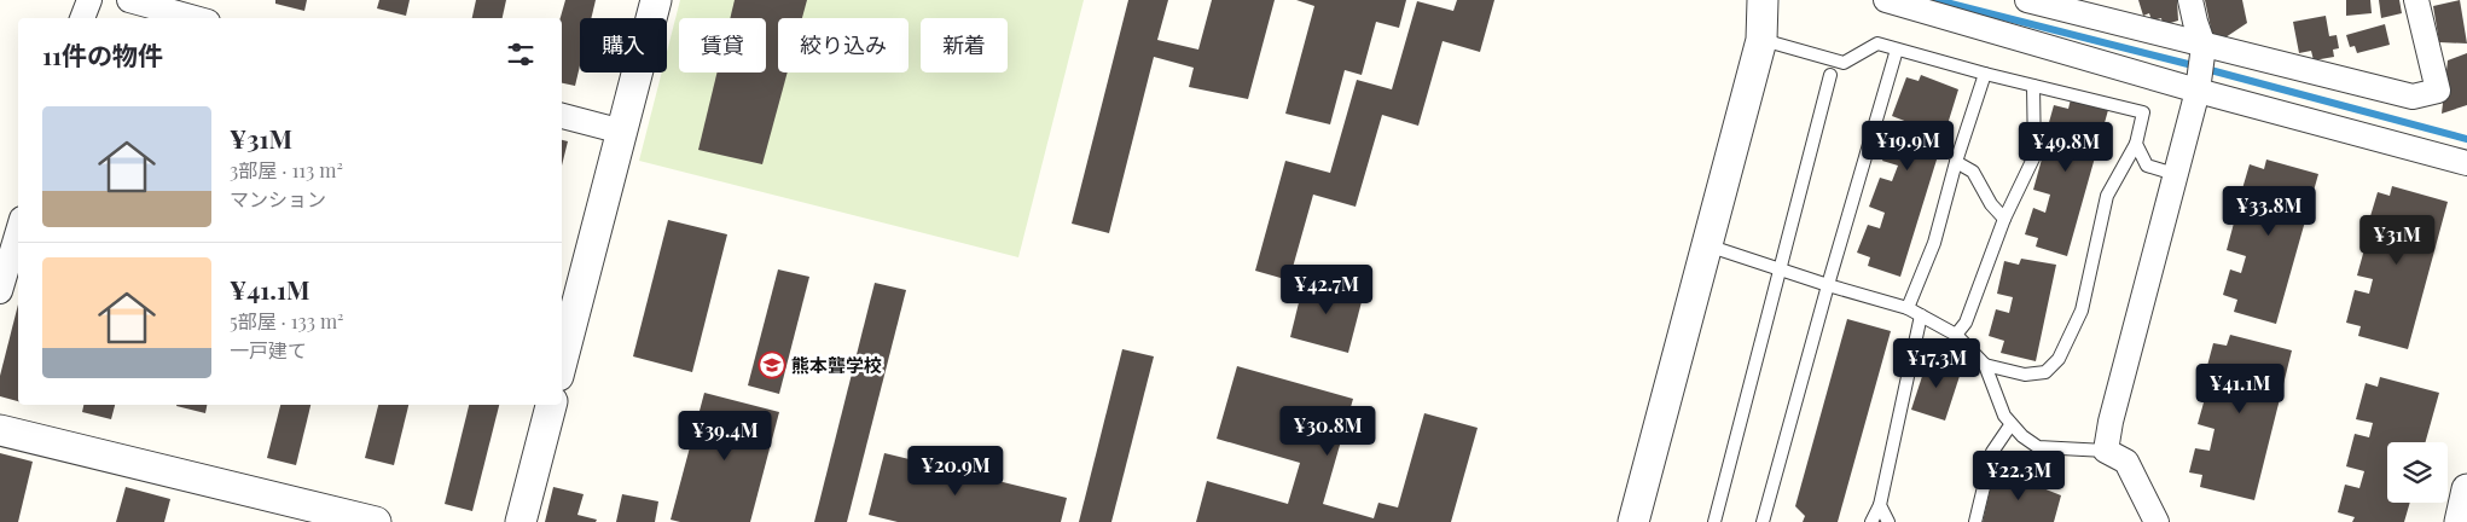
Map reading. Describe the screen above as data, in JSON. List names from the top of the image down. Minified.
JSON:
{"places":{"school or university":["熊本聾学校"]},"page":{"chip":["購入","賃貸","絞り込み","新着"],"heading":"11件の物件","list":[{"name":"¥31M","note":"3部屋 · 113 m² · マンション"},{"name":"¥41.1M","note":"5部屋 · 133 m² · 一戸建て"}],"price":["¥19.9M","¥49.8M","¥33.8M","¥31M","¥42.7M","¥17.3M","¥41.1M","¥30.8M","¥39.4M","¥20.9M","¥22.3M"]}}
